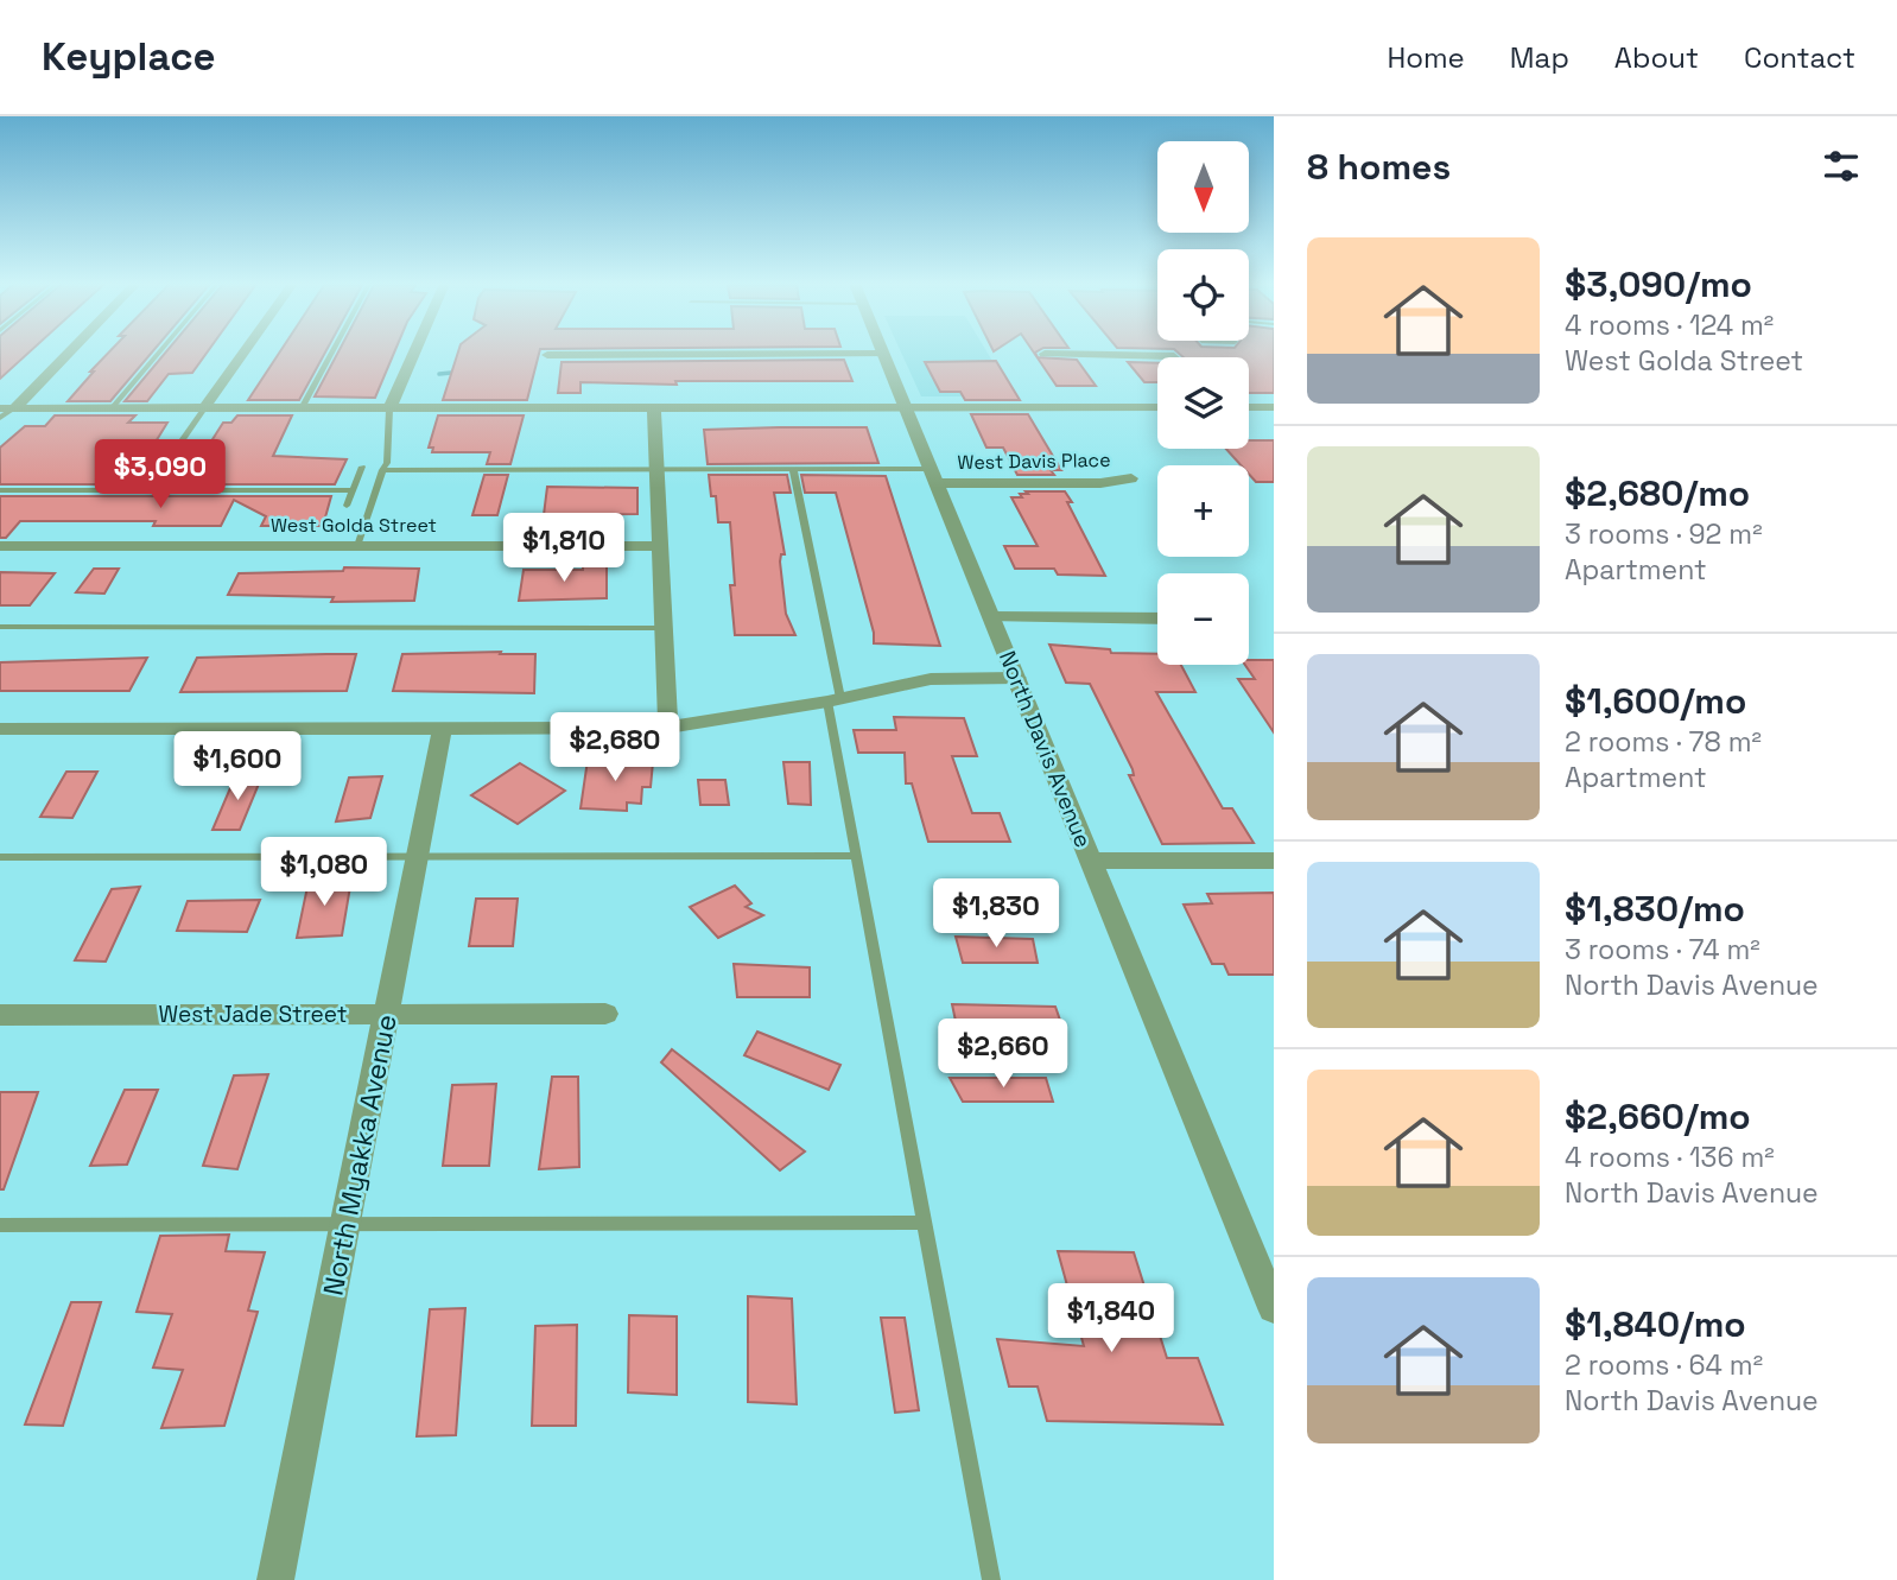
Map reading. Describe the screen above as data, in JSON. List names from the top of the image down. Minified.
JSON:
{"streets":{"street":["West Davis Place","West Golda Street","North Davis Avenue","West Jade Street","North Myakka Avenue"]},"crossings":[["West Davis Place","North Davis Avenue"],["West Jade Street","North Myakka Avenue"]],"north":"bottom","page":{"header":"Keyplace","nav":["Home","Map","About","Contact"],"heading":"8 homes","map_buttons":["+","−"],"list":[{"name":"$3,090/mo","note":"4 rooms · 124 m² · West Golda Street"},{"name":"$2,680/mo","note":"3 rooms · 92 m² · Apartment"},{"name":"$1,600/mo","note":"2 rooms · 78 m² · Apartment"},{"name":"$1,830/mo","note":"3 rooms · 74 m² · North Davis Avenue"},{"name":"$2,660/mo","note":"4 rooms · 136 m² · North Davis Avenue"},{"name":"$1,840/mo","note":"2 rooms · 64 m² · North Davis Avenue"}],"price":["$3,090","$1,810","$2,680","$1,600","$1,080","$1,830","$2,660","$1,840"]}}
